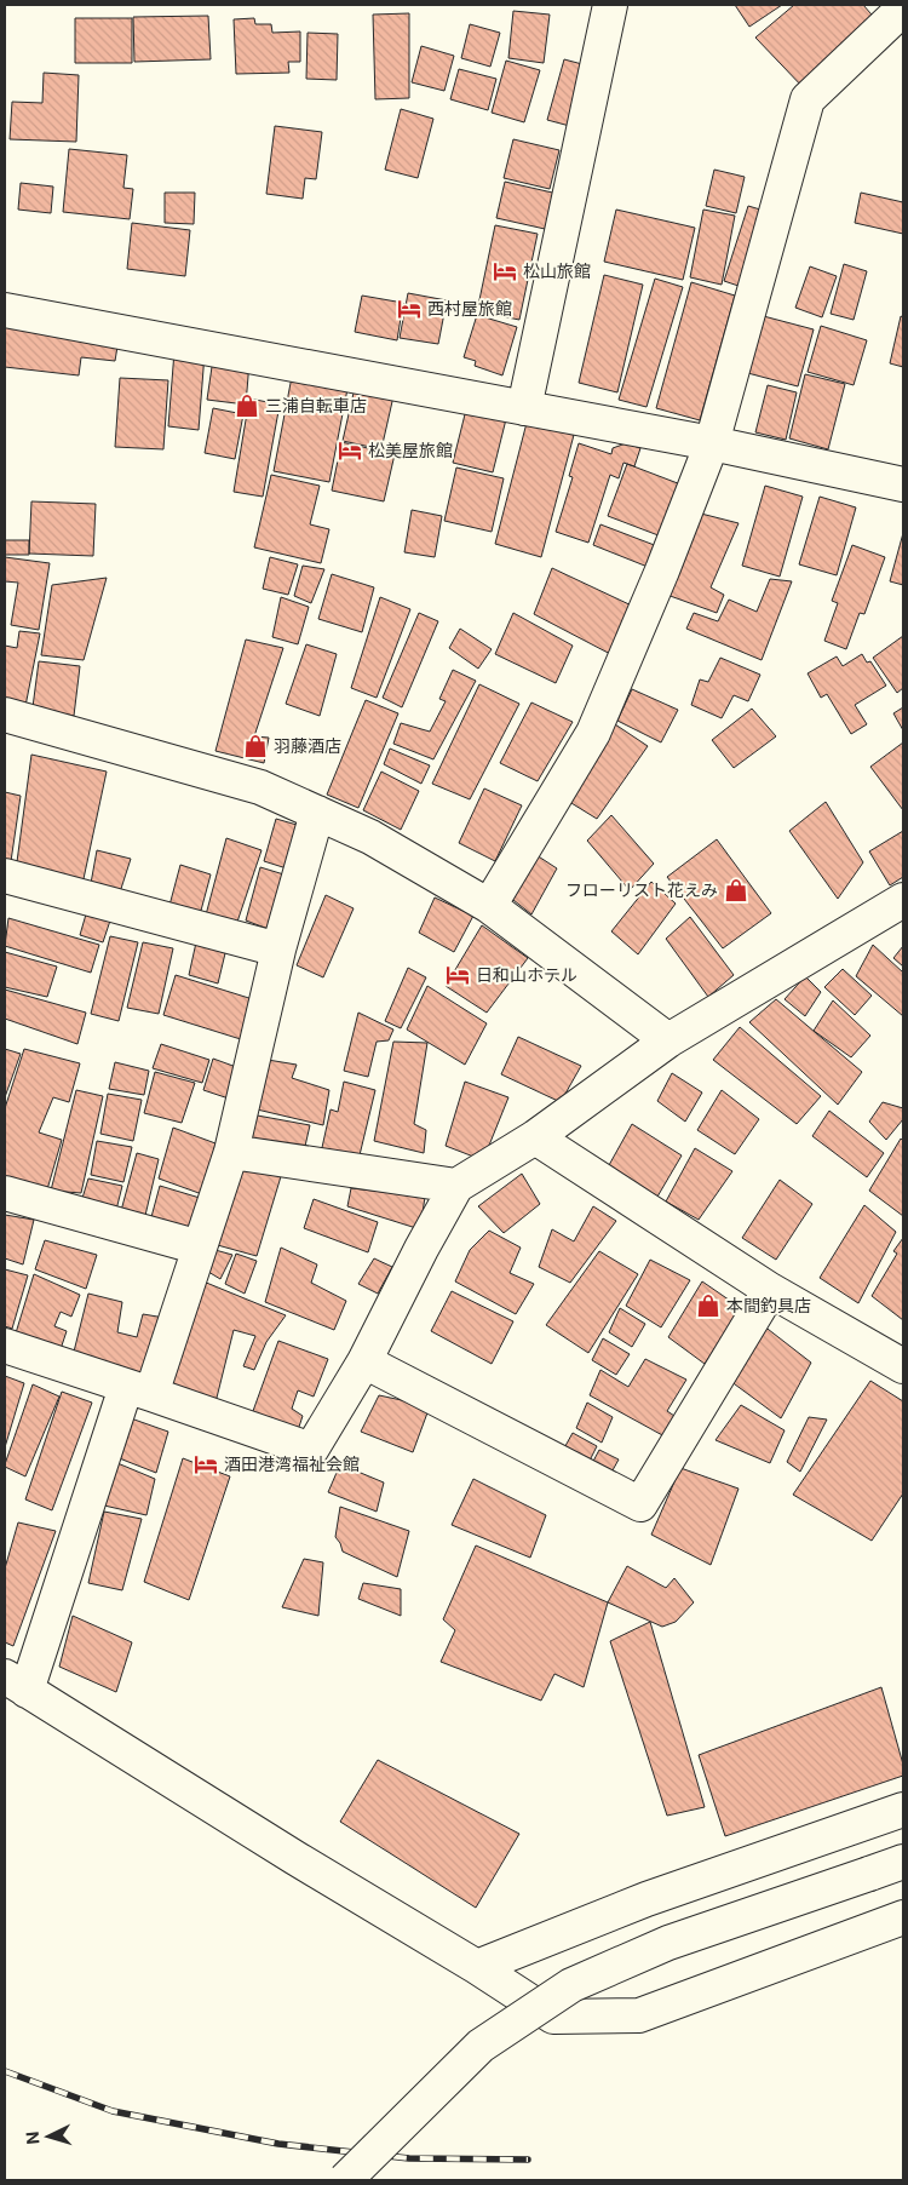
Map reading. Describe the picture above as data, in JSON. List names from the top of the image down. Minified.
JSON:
{"places":{"hotel":["松山旅館","西村屋旅館","松美屋旅館","日和山ホテル","酒田港湾福祉会館"],"shop":["三浦自転車店","羽藤酒店","フローリスト花えみ","本間釣具店"]},"north":"left"}
